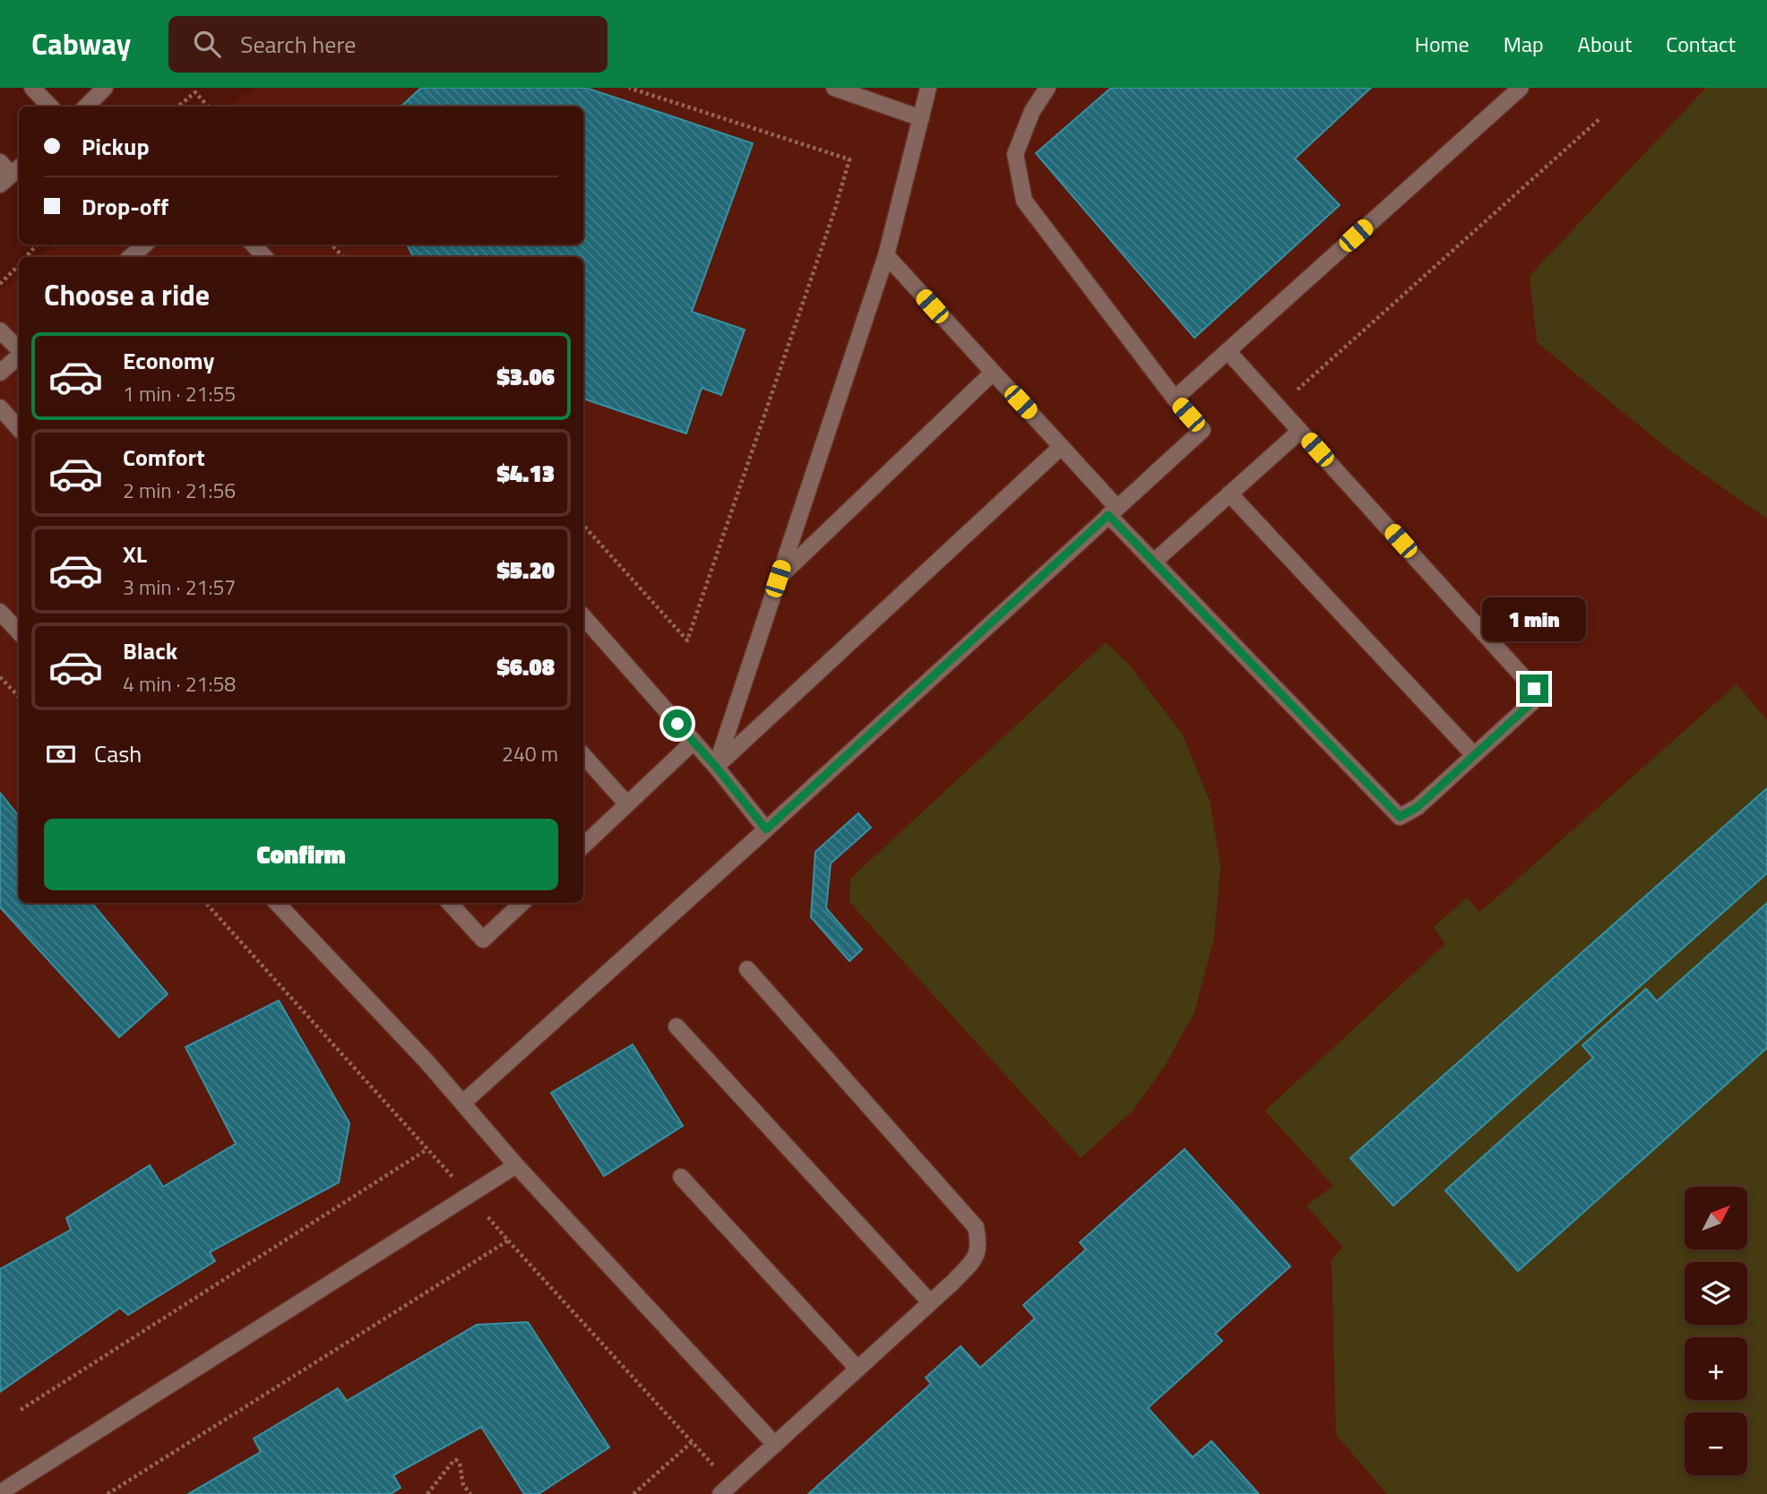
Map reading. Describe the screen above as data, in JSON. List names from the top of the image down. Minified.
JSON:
{"north":"top right","page":{"header":"Cabway","search":"Search here","nav":["Home","Map","About","Contact"],"banner":["Pickup","Drop-off"],"heading":"Choose a ride","list":[{"name":"Economy","note":"1 min · 21:55","value":"$3.06"},{"name":"Comfort","note":"2 min · 21:56","value":"$4.13"},{"name":"XL","note":"3 min · 21:57","value":"$5.20"},{"name":"Black","note":"4 min · 21:58","value":"$6.08"}],"bubble":"1 min","pay":["Cash","240 m"],"buttons":"Confirm","map_buttons":["+","−"]}}
